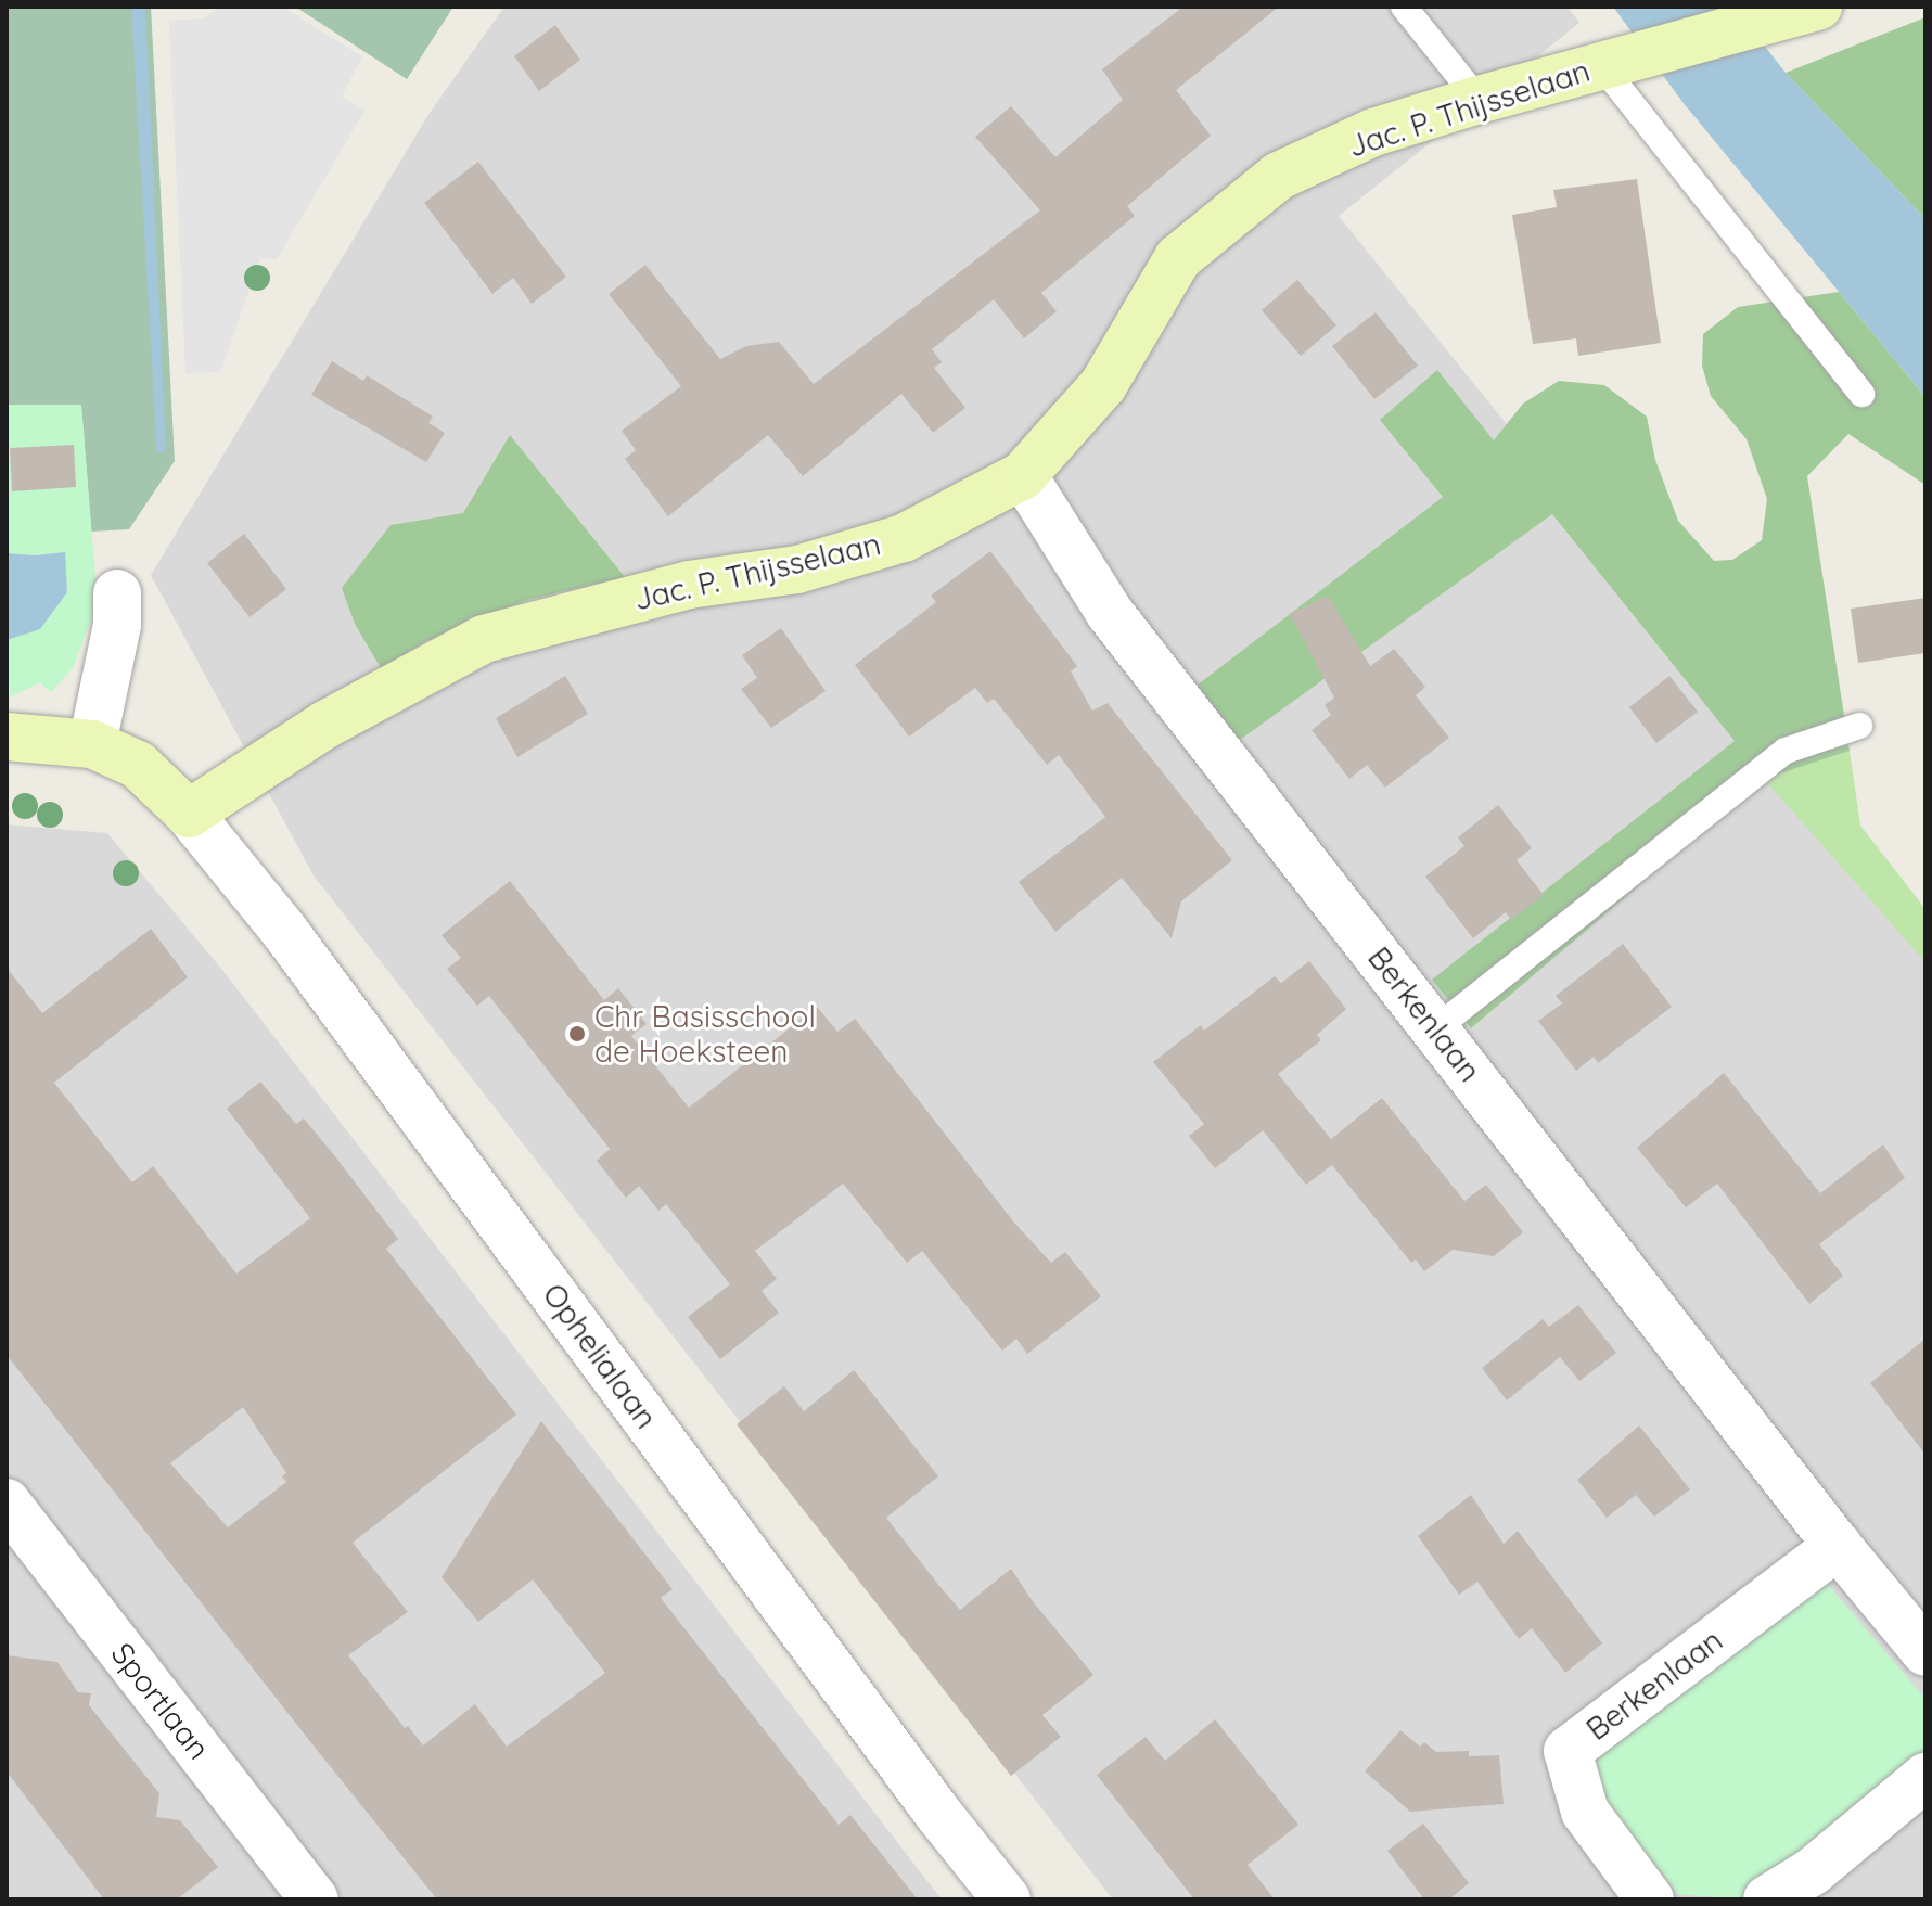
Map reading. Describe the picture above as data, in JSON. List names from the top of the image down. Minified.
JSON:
{"streets":{"street":["Jac. P. Thijsselaan","Berkenlaan","Ophelialaan","Sportlaan"]},"crossings":[["Jac. P. Thijsselaan","Berkenlaan"],["Jac. P. Thijsselaan","Ophelialaan"]],"places":["Chr Basisschool de Hoeksteen"]}
